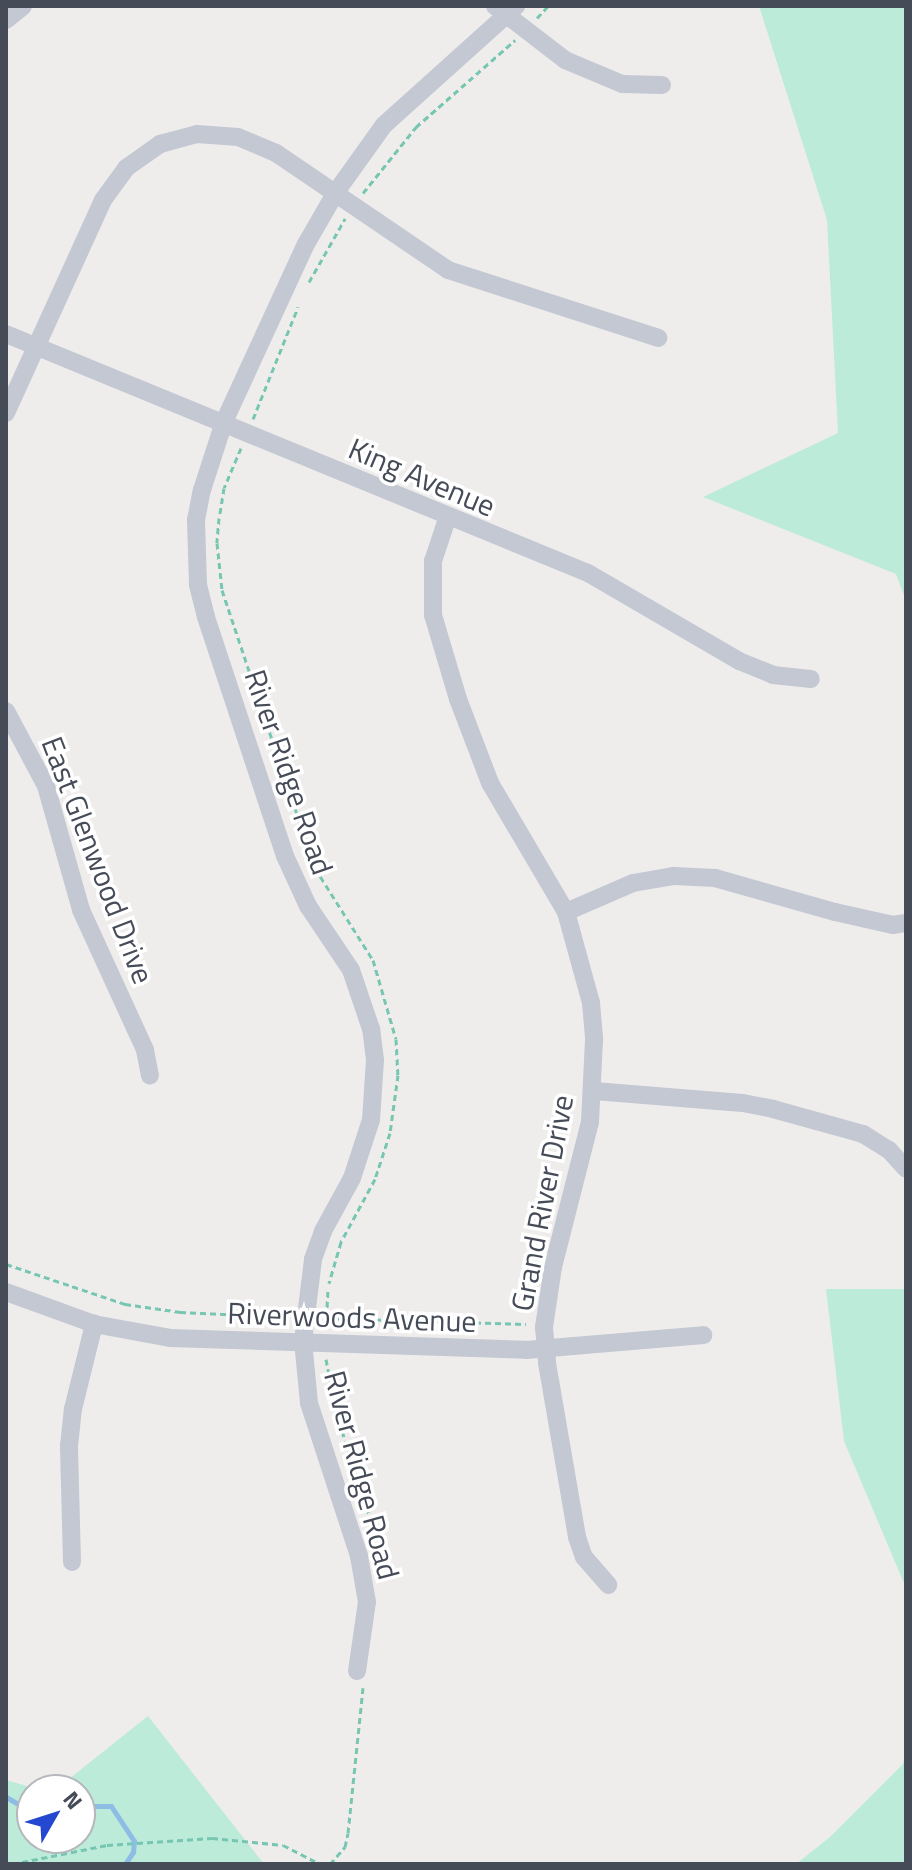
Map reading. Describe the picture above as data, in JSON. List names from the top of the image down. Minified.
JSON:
{"streets":{"street":["King Avenue","River Ridge Road","East Glenwood Drive","Grand River Drive","Riverwoods Avenue"]},"crossings":[["King Avenue","River Ridge Road"],["King Avenue","Grand River Drive"],["River Ridge Road","Riverwoods Avenue"],["Grand River Drive","Riverwoods Avenue"]],"north":"top right"}
